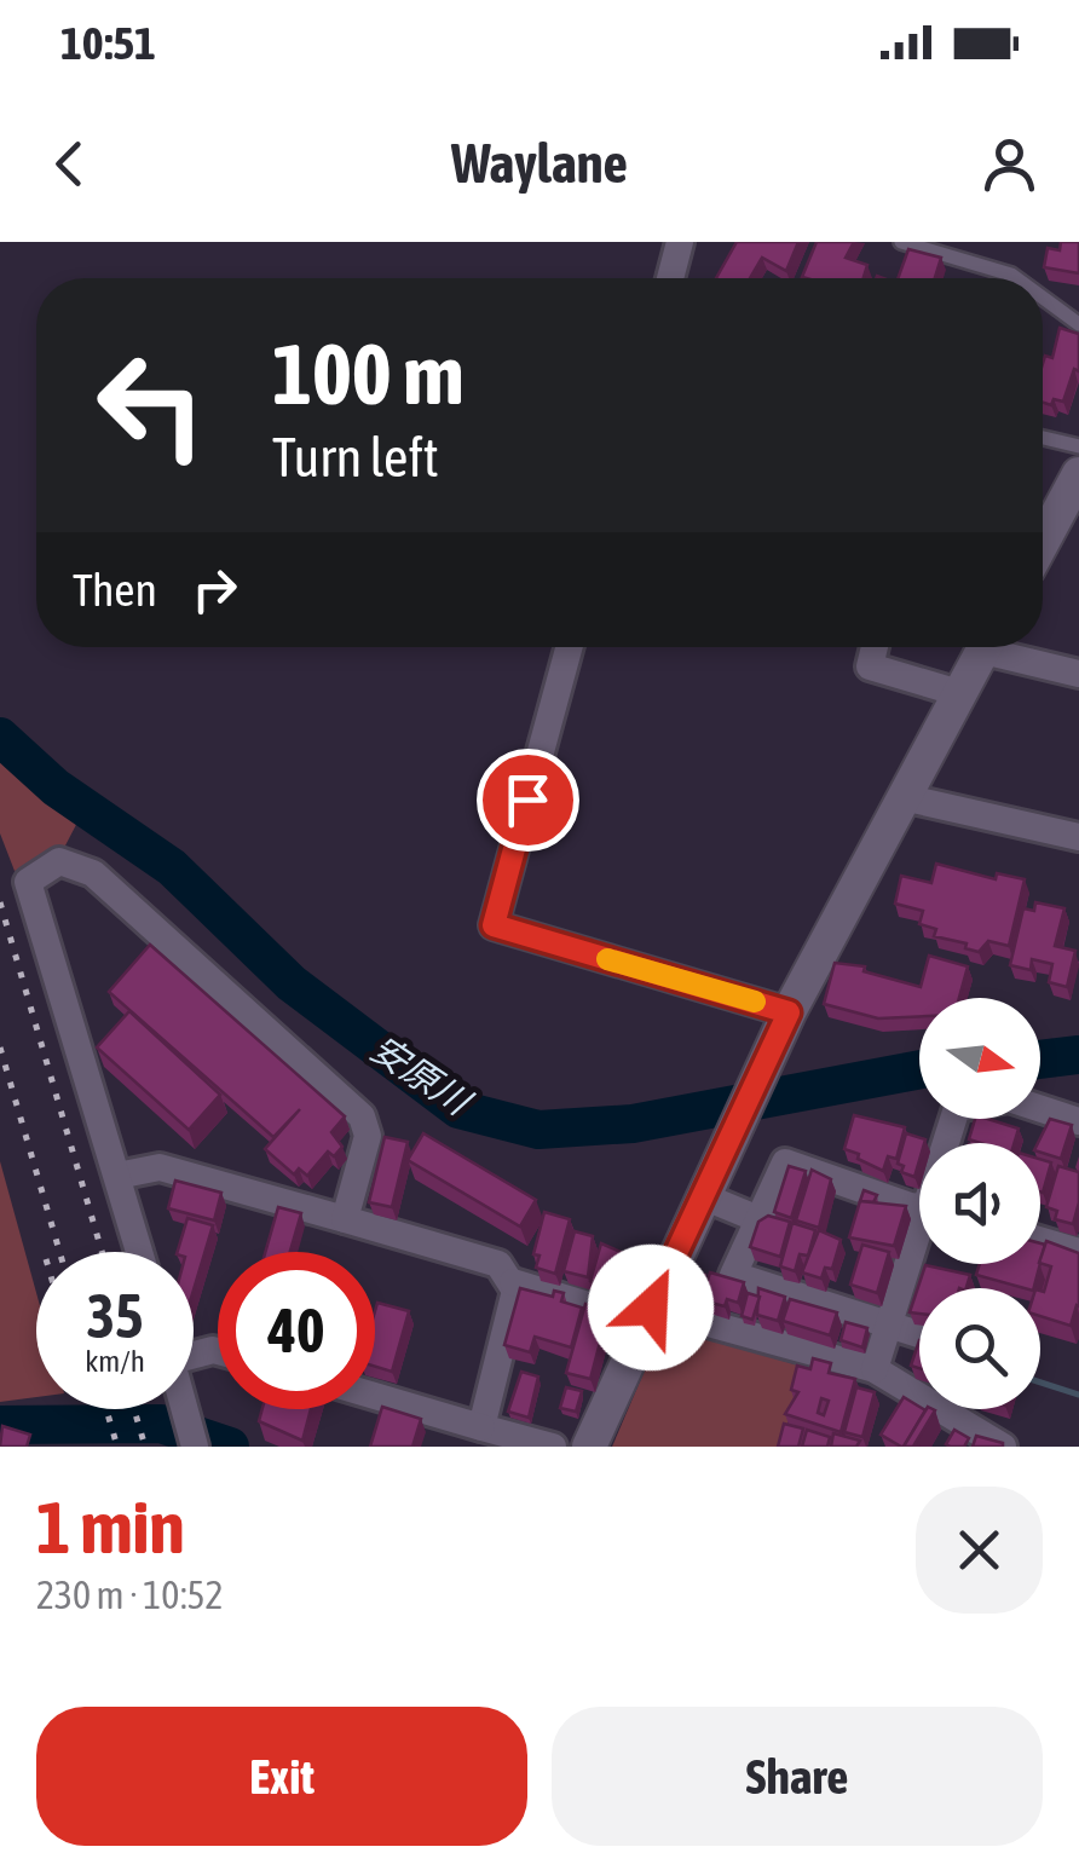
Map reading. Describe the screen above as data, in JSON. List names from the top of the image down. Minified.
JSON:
{"water":["安原川"],"north":"right","page":{"status":"10:51","header":"Waylane","turn":["100 m","Turn left"],"then":"Then","speed":"35 km/h","limit":"40","heading":["1 min","230 m · 10:52"],"buttons":["Exit","Share"]}}
